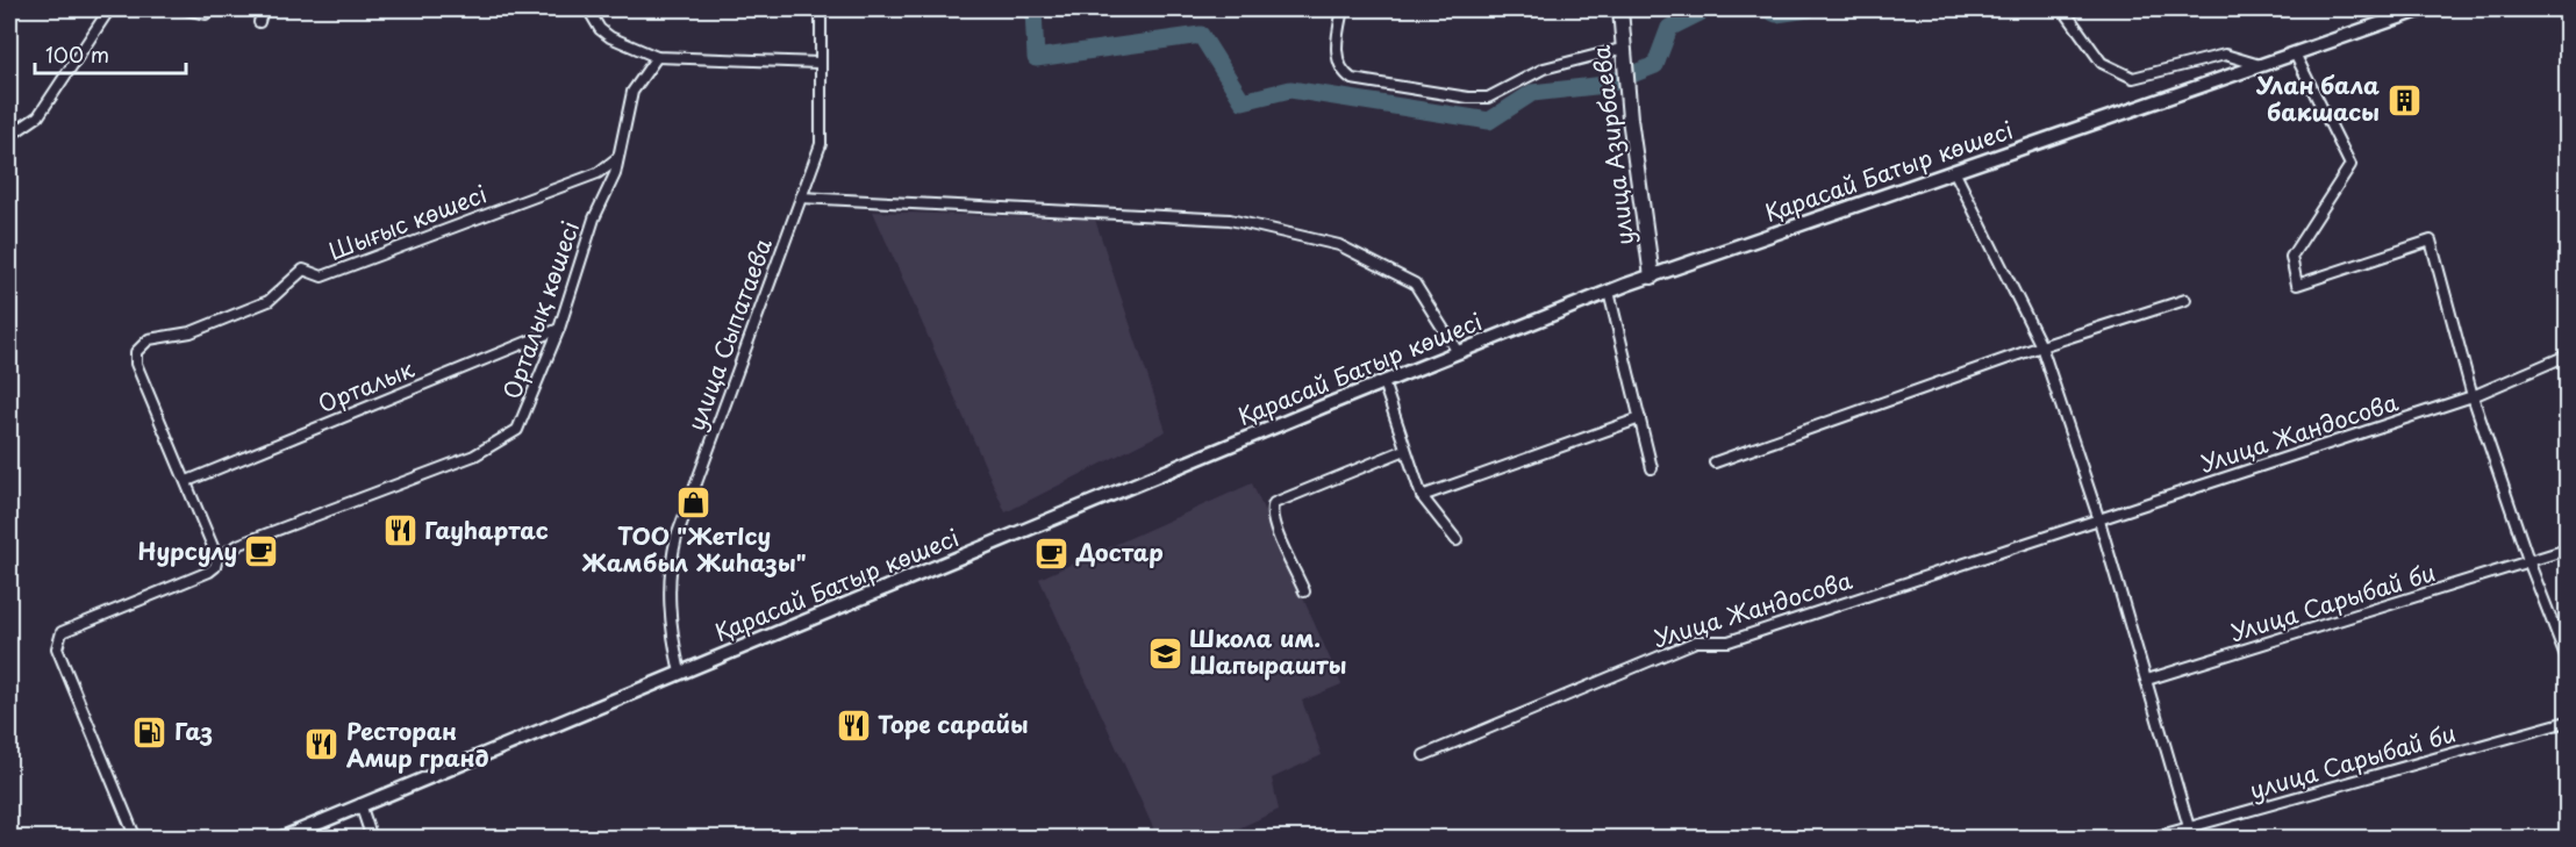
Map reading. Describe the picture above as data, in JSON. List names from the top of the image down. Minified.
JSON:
{"streets":{"main road":["улица Азирбаева","Қарасай Батыр көшесі"],"street":["Шығыс көшесі","Орталық көшесі","улица Сыпатаева","Орталык","Улица Жандосова","Улица Сарыбай би","улица Сарыбай би"]},"crossings":[["улица Азирбаева","Қарасай Батыр көшесі"],["Қарасай Батыр көшесі","улица Сыпатаева"],["Шығыс көшесі","Орталық көшесі"],["Шығыс көшесі","Орталык"],["Орталық көшесі","Орталык"]],"places":{"building":["Улан бала бакшасы"],"shop":["ТОО \"ЖетIсу Жамбыл Жиhазы\""],"restaurant":["Гауhартас","Торе сарайы","Ресторан Амир гранд"],"cafe":["Нурсулу","Достар"],"school or university":["Школа им. Шапырашты"],"fuel station":["Газ"]},"scale_bar":"100 m"}
